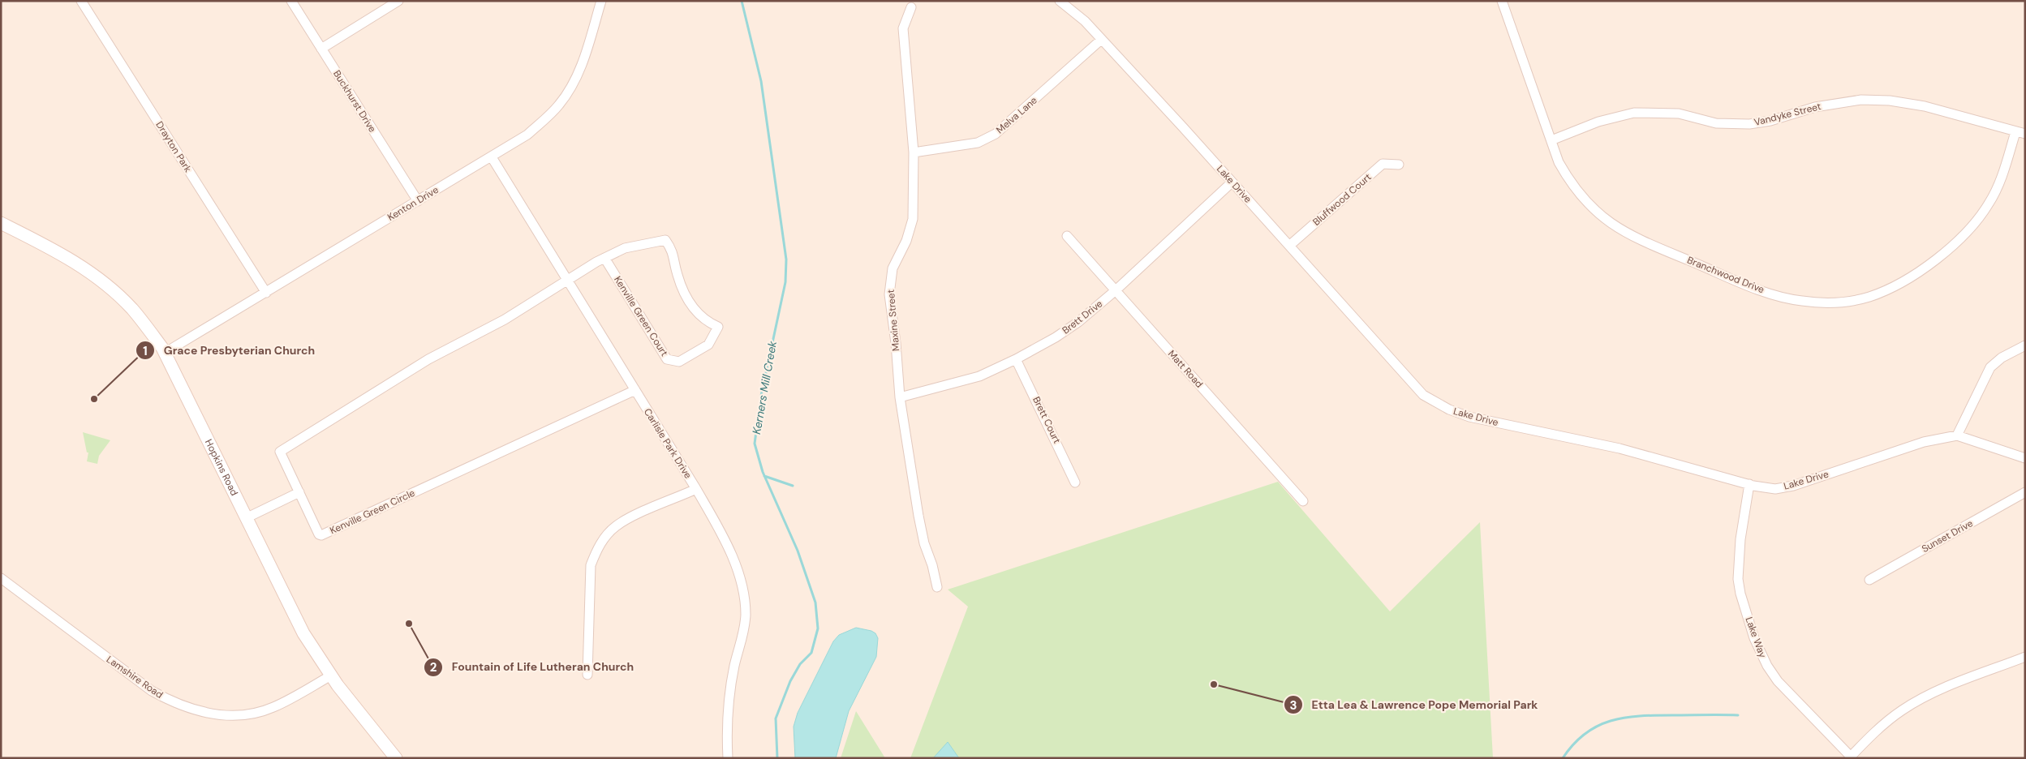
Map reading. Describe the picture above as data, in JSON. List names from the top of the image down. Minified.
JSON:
{"streets":{"main road":["Hopkins Road"],"street":["Buckhurst Drive","Vandyke Street","Melva Lane","Drayton Park","Lake Drive","Bluffwood Court","Kenton Drive","Branchwood Drive","Kenville Green Court","Brett Drive","Maxine Street","Matt Road","Brett Court","Carlisle Park Drive","Kenville Green Circle","Sunset Drive","Lake Way","Lamshire Road"]},"crossings":[["Buckhurst Drive","Kenton Drive"],["Vandyke Street","Branchwood Drive"],["Melva Lane","Lake Drive"],["Melva Lane","Maxine Street"],["Drayton Park","Kenton Drive"],["Lake Drive","Bluffwood Court"],["Lake Drive","Brett Drive"],["Lake Drive","Lake Way"],["Kenton Drive","Carlisle Park Drive"],["Kenton Drive","Hopkins Road"],["Kenville Green Court","Carlisle Park Drive"],["Kenville Green Court","Kenville Green Circle"],["Brett Drive","Maxine Street"],["Brett Drive","Matt Road"],["Brett Drive","Brett Court"],["Carlisle Park Drive","Kenville Green Circle"],["Hopkins Road","Lamshire Road"]],"water":["Kerners Mill Creek"],"places":["Grace Presbyterian Church","Fountain of Life Lutheran Church","Etta Lea & Lawrence Pope Memorial Park"]}
